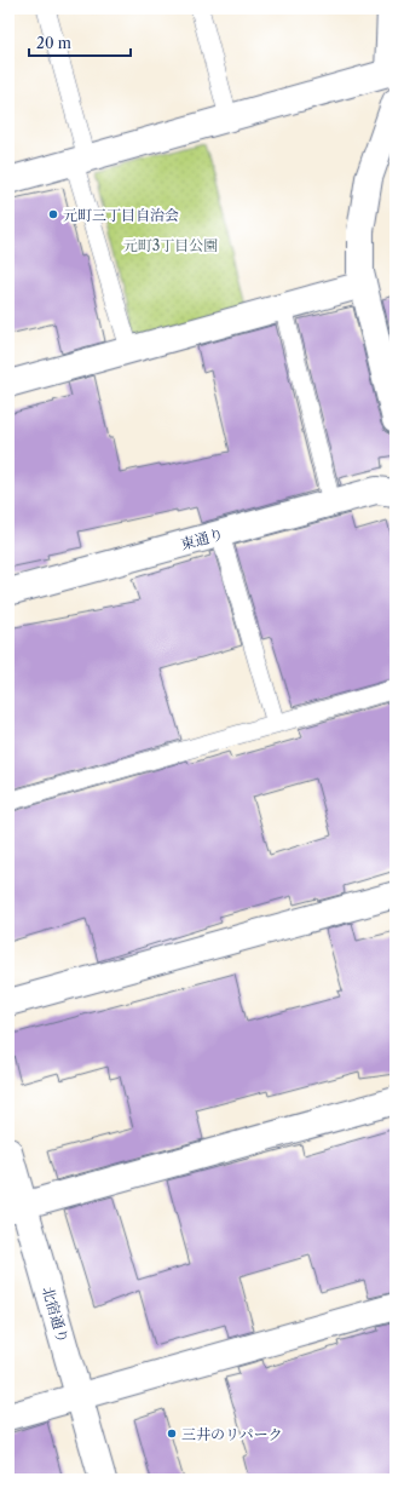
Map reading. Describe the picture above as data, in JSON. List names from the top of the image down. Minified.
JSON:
{"streets":{"street":["東通り","北宿通り"]},"parks":["元町3丁目公園"],"places":["元町三丁目自治会","三井のリパーク"],"scale_bar":"20 m"}
